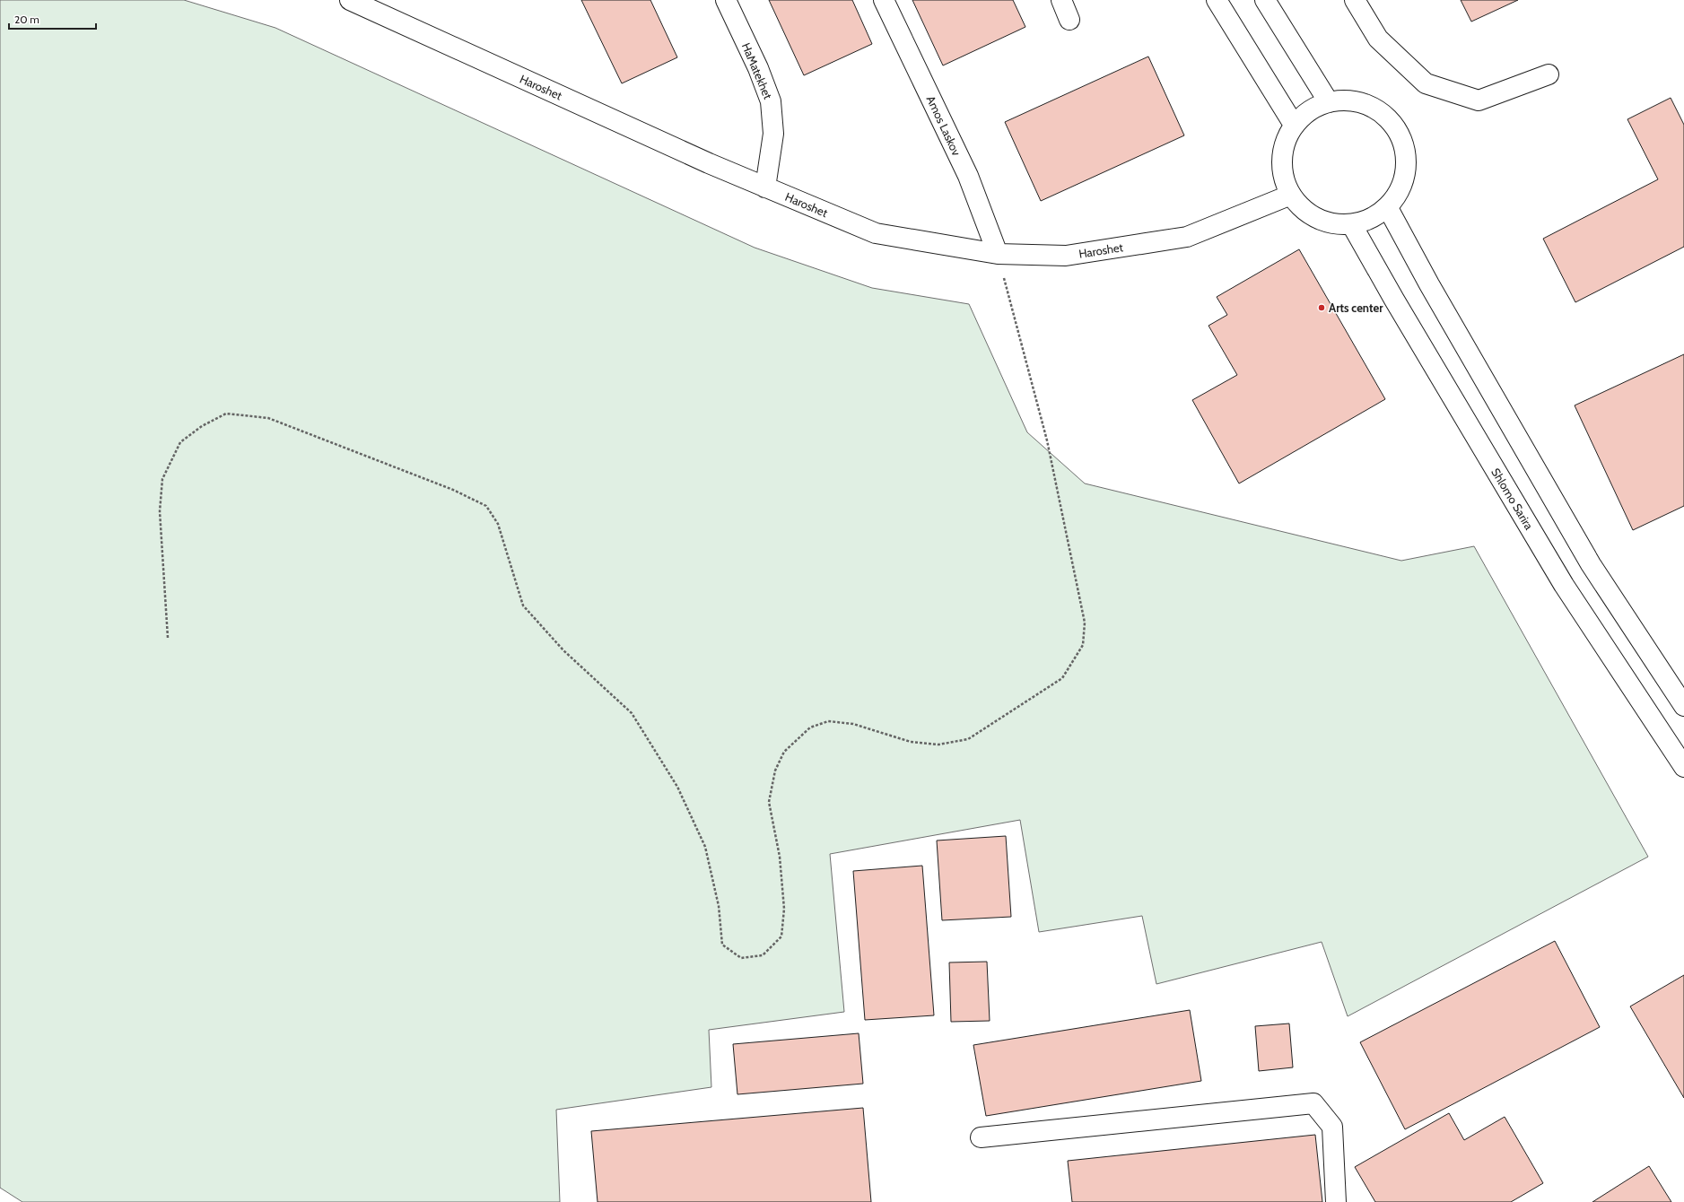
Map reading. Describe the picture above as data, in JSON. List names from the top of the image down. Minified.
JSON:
{"streets":{"street":["HaMatekhet","Haroshet","Amos Laskov","Shlomo Sarira"]},"crossings":[["HaMatekhet","Haroshet"],["Haroshet","Amos Laskov"],["Haroshet","Shlomo Sarira"]],"places":["Arts center"],"scale_bar":"20 m"}
